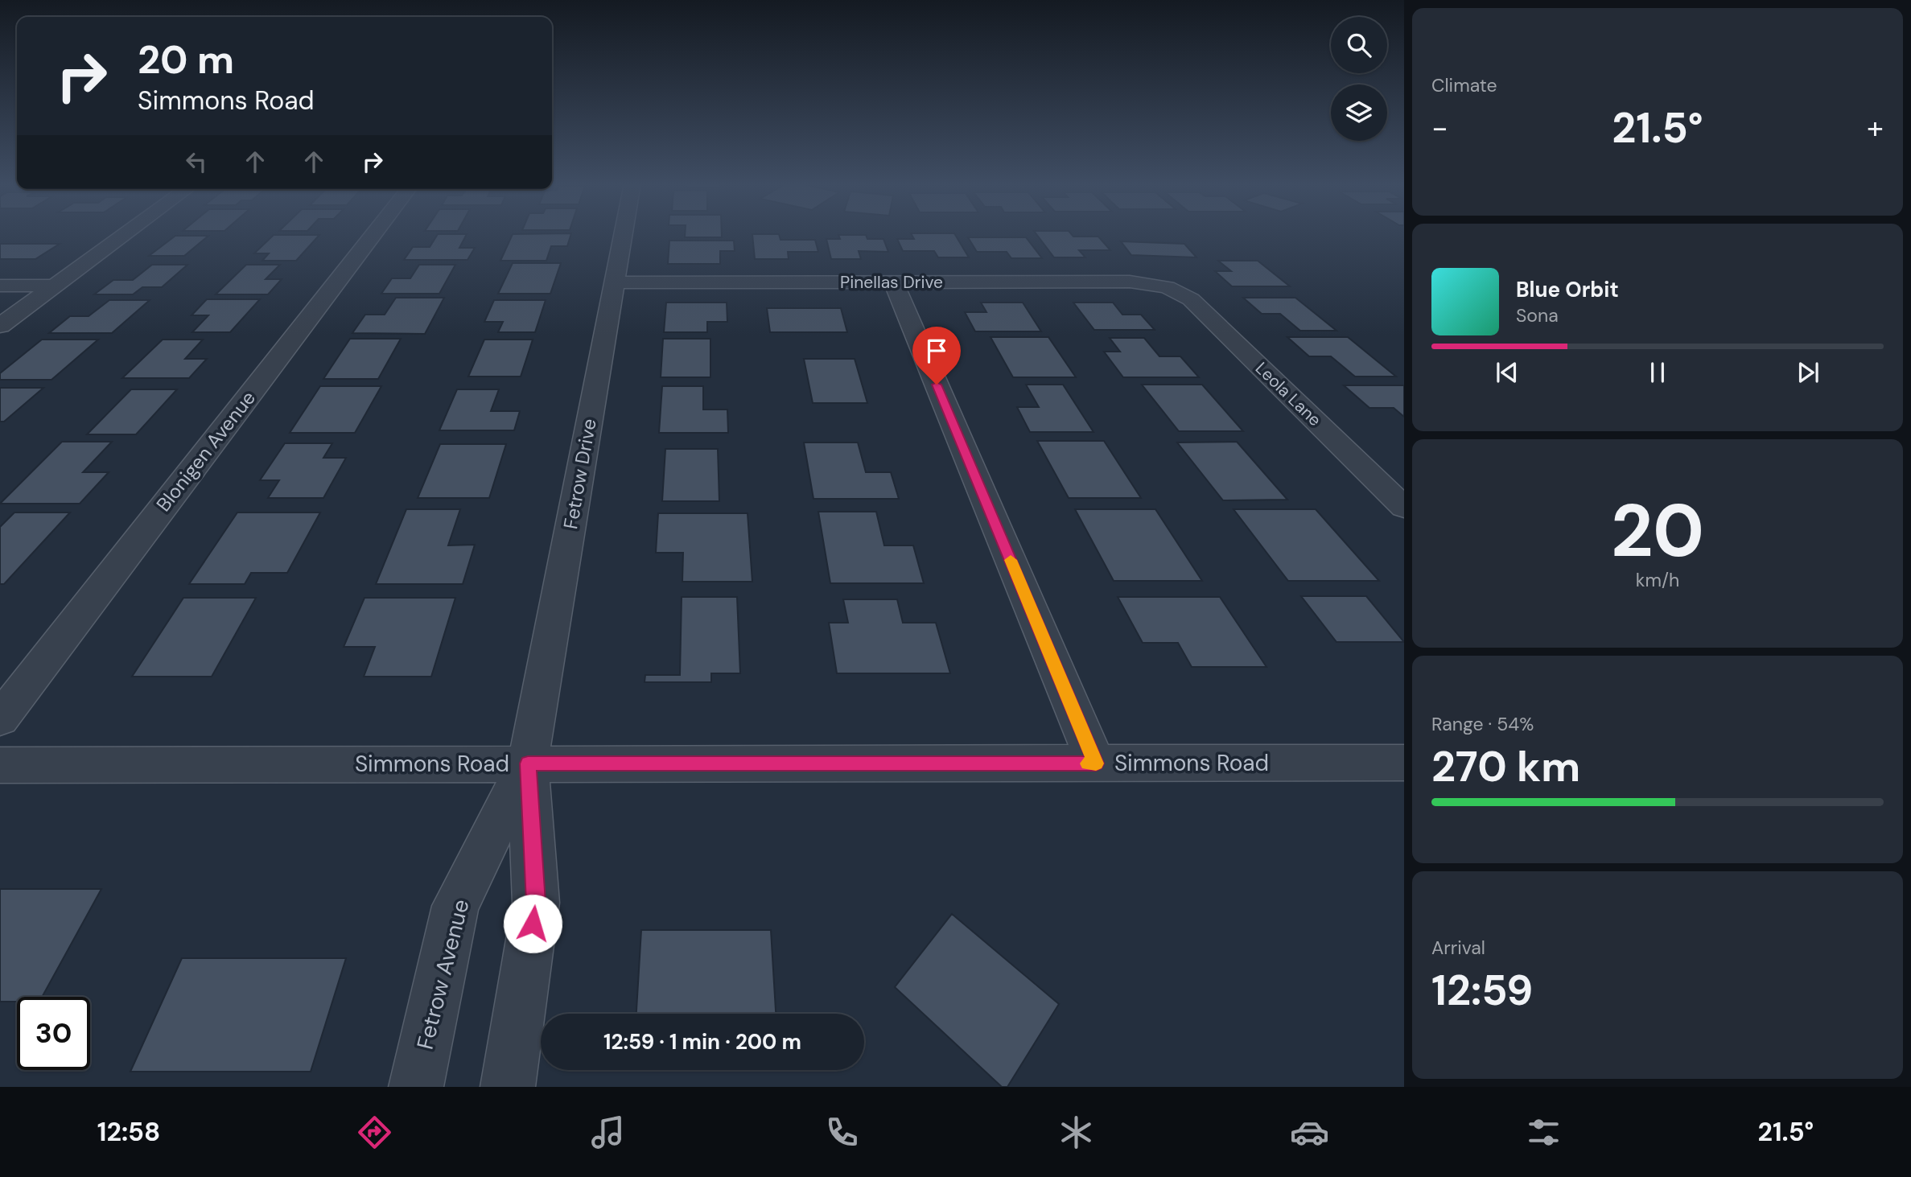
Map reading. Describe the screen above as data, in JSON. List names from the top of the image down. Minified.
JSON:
{"streets":{"street":["Pinellas Drive","Leola Lane","Blonigen Avenue","Fetrow Drive","Simmons Road","Fetrow Avenue"]},"crossings":[["Pinellas Drive","Leola Lane"],["Pinellas Drive","Fetrow Drive"],["Fetrow Drive","Simmons Road"],["Fetrow Drive","Fetrow Avenue"],["Simmons Road","Fetrow Avenue"]],"page":{"tile":["Climate",["20","km/h"],["Range · 54%","270 km"],["Arrival","12:59"]],"turn":["20 m","Simmons Road"],"heat":["−","21.5°","+"],"song":["Blue Orbit","Sona"],"limit":"30","trip":"12:59 · 1 min · 200 m","tabs":["12:58","21.5°"]}}
